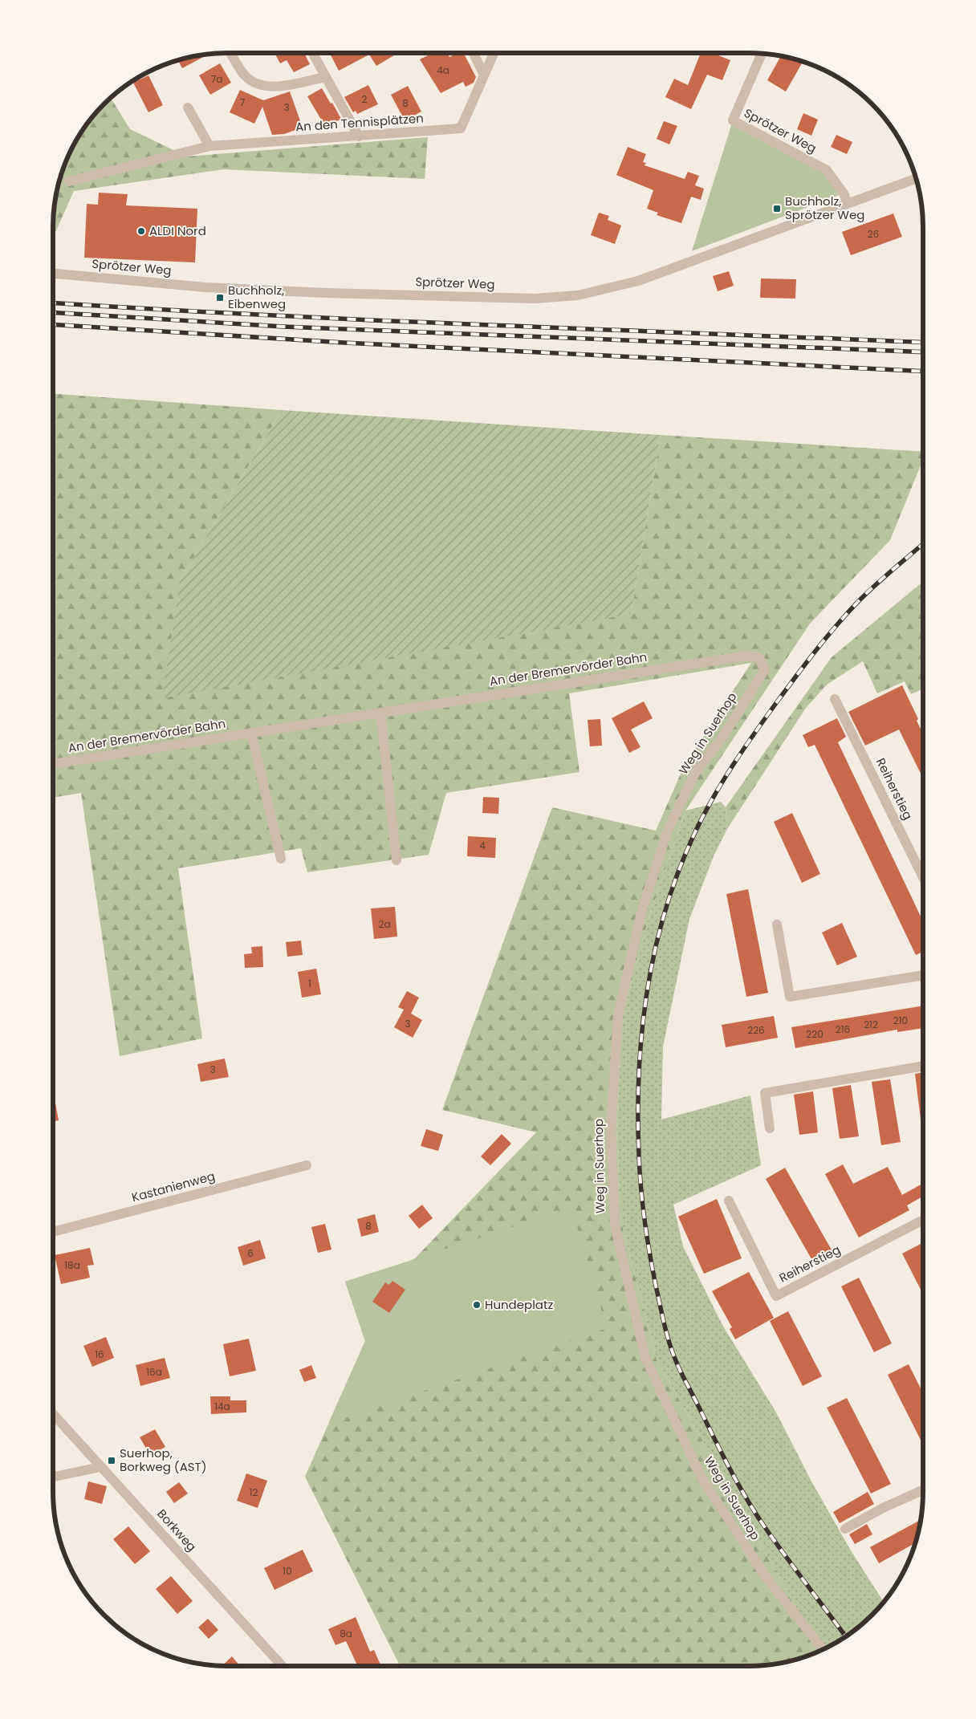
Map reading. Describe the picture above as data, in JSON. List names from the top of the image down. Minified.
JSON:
{"streets":{"street":["An den Tennisplätzen","Sprötzer Weg","An der Bremervörder Bahn","Weg in Suerhop","Reiherstieg","Kastanienweg","Borkweg"]},"crossings":[["An der Bremervörder Bahn","Weg in Suerhop"]],"places":{"transit":["Buchholz, Sprötzer Weg","Buchholz, Eibenweg","Suerhop, Borkweg (AST)"],"other":["ALDI Nord","Hundeplatz"]},"house_numbers":["4a","7a","2","7","8","3","26","4","2a","1","210","3","212","216","226","220","3","8","6","18a","16","16a","14a","12","10","8a"]}
